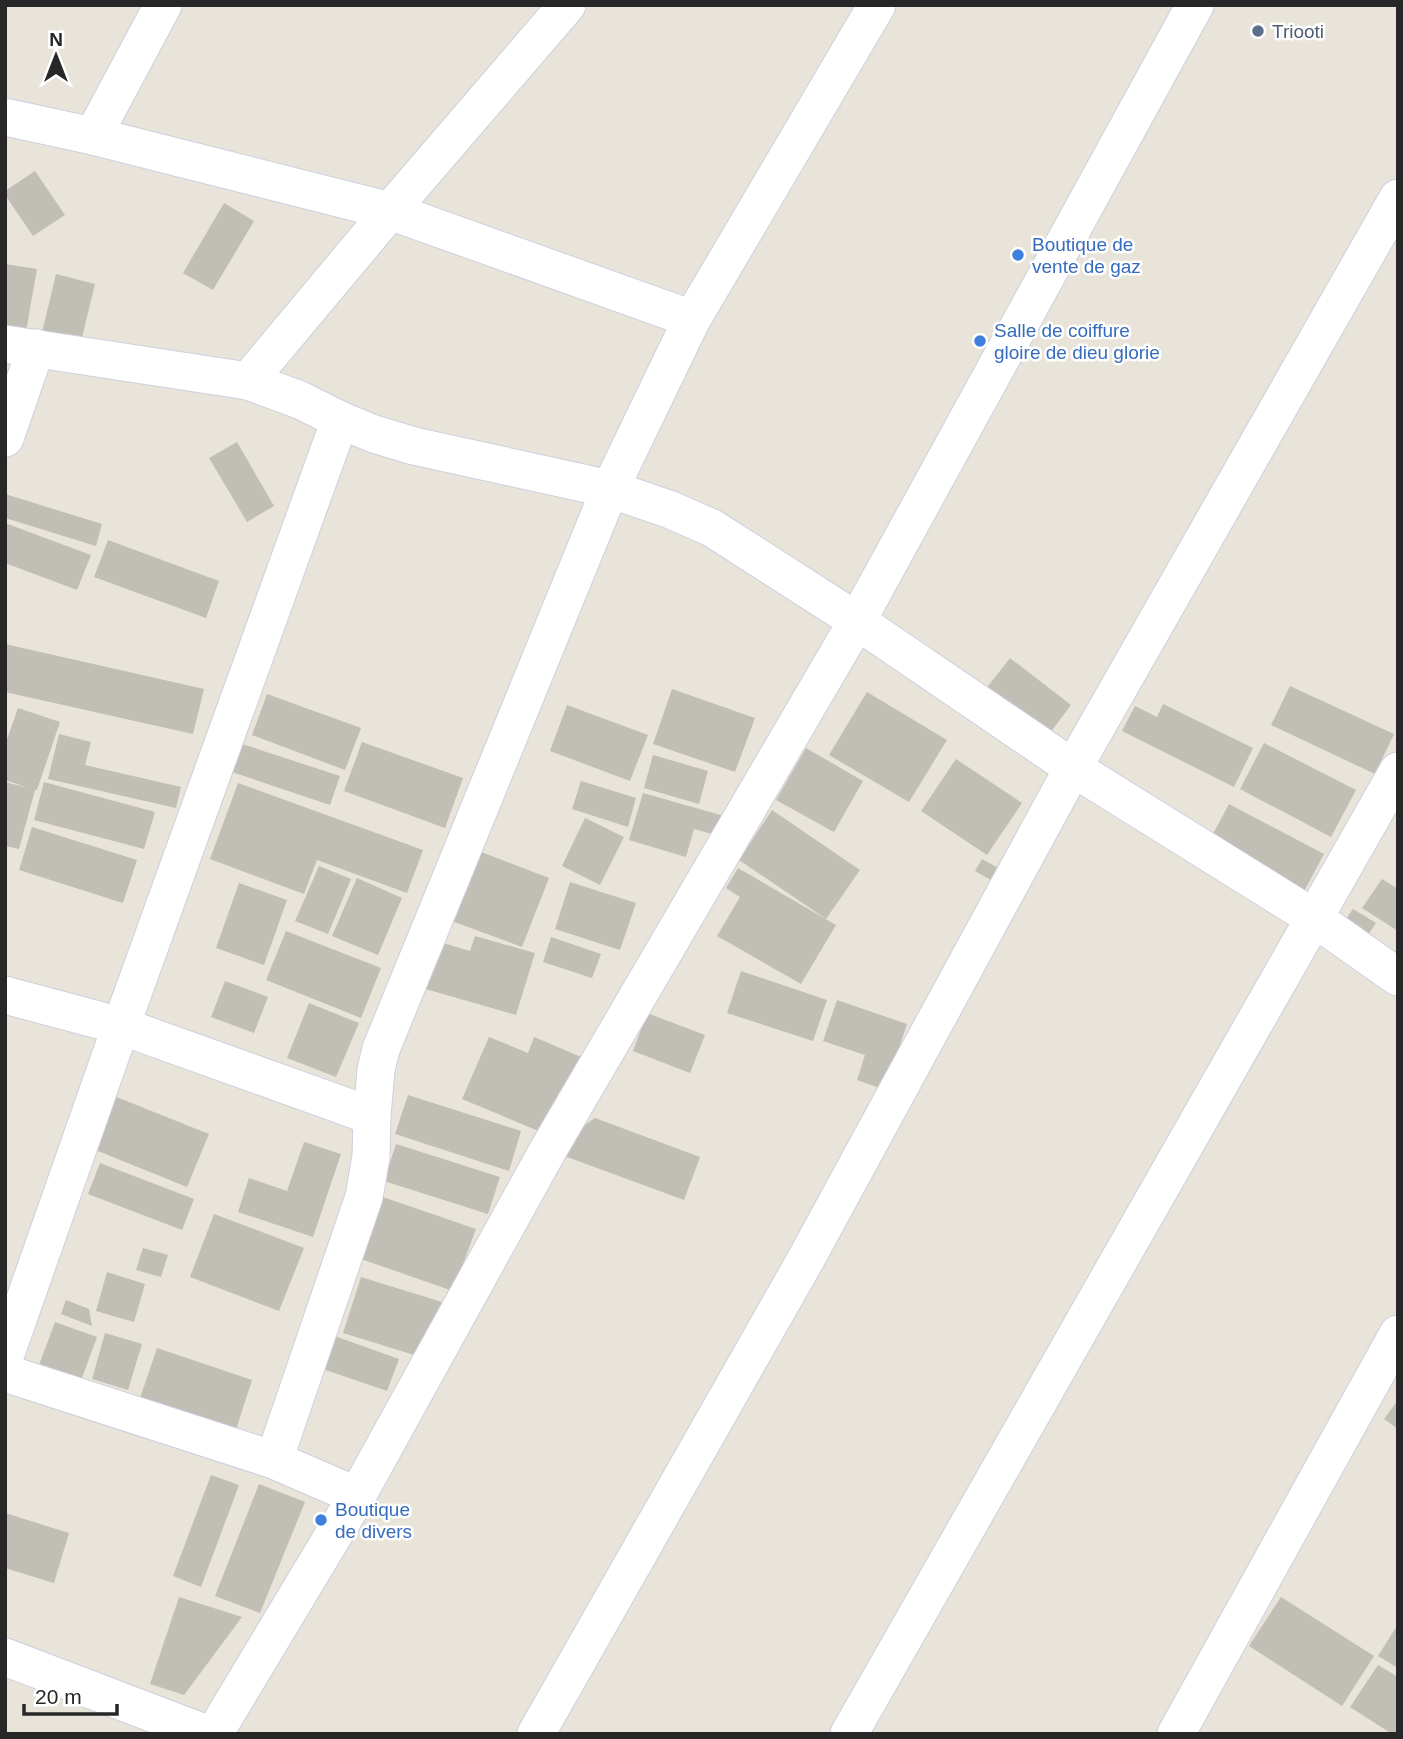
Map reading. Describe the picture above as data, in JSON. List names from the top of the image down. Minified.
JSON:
{"places":["Triooti","Boutique de vente de gaz","Salle de coiffure gloire de dieu glorie","Boutique de divers"],"scale_bar":"20 m","north":"top"}
